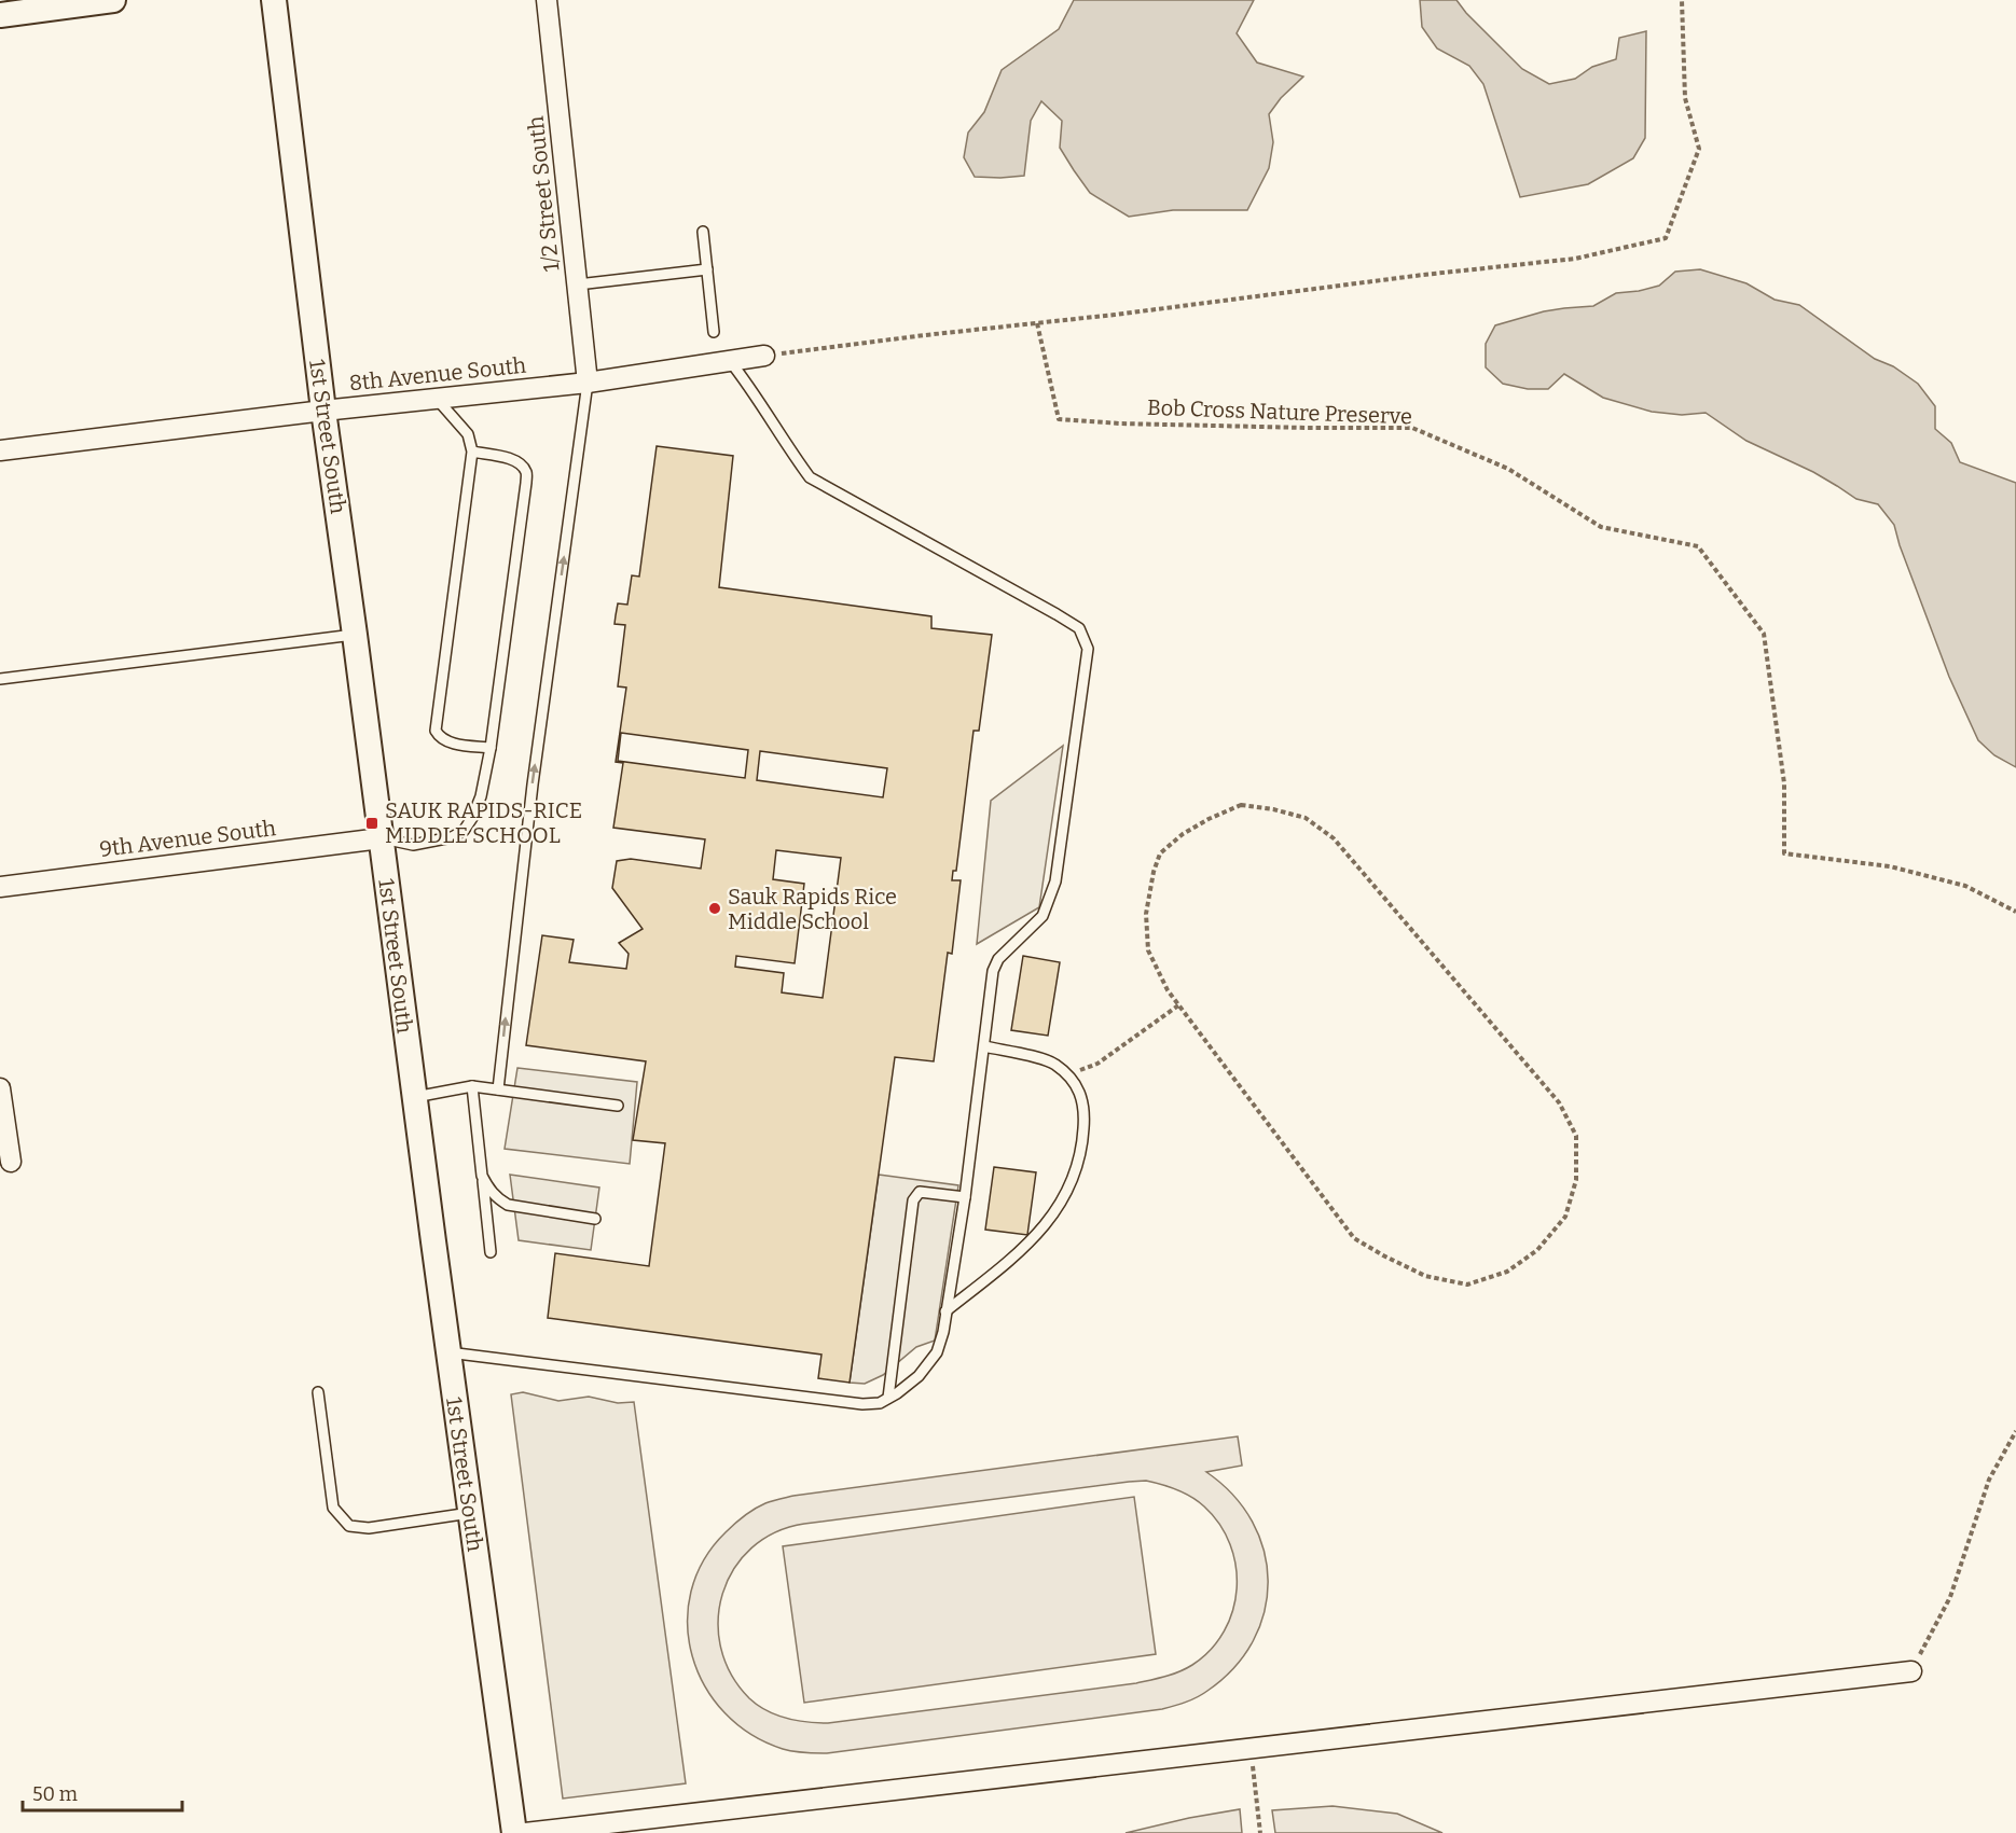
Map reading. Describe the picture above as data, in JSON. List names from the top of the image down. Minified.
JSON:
{"streets":{"street":["1/2 Street South","8th Avenue South","1st Street South","9th Avenue South"],"path":["Bob Cross Nature Preserve"]},"crossings":[["1/2 Street South","8th Avenue South"],["8th Avenue South","1st Street South"],["1st Street South","9th Avenue South"]],"places":{"transit":["SAUK RAPIDS-RICE MIDDLE SCHOOL"],"other":["Sauk Rapids Rice Middle School"]},"scale_bar":"50 m"}
